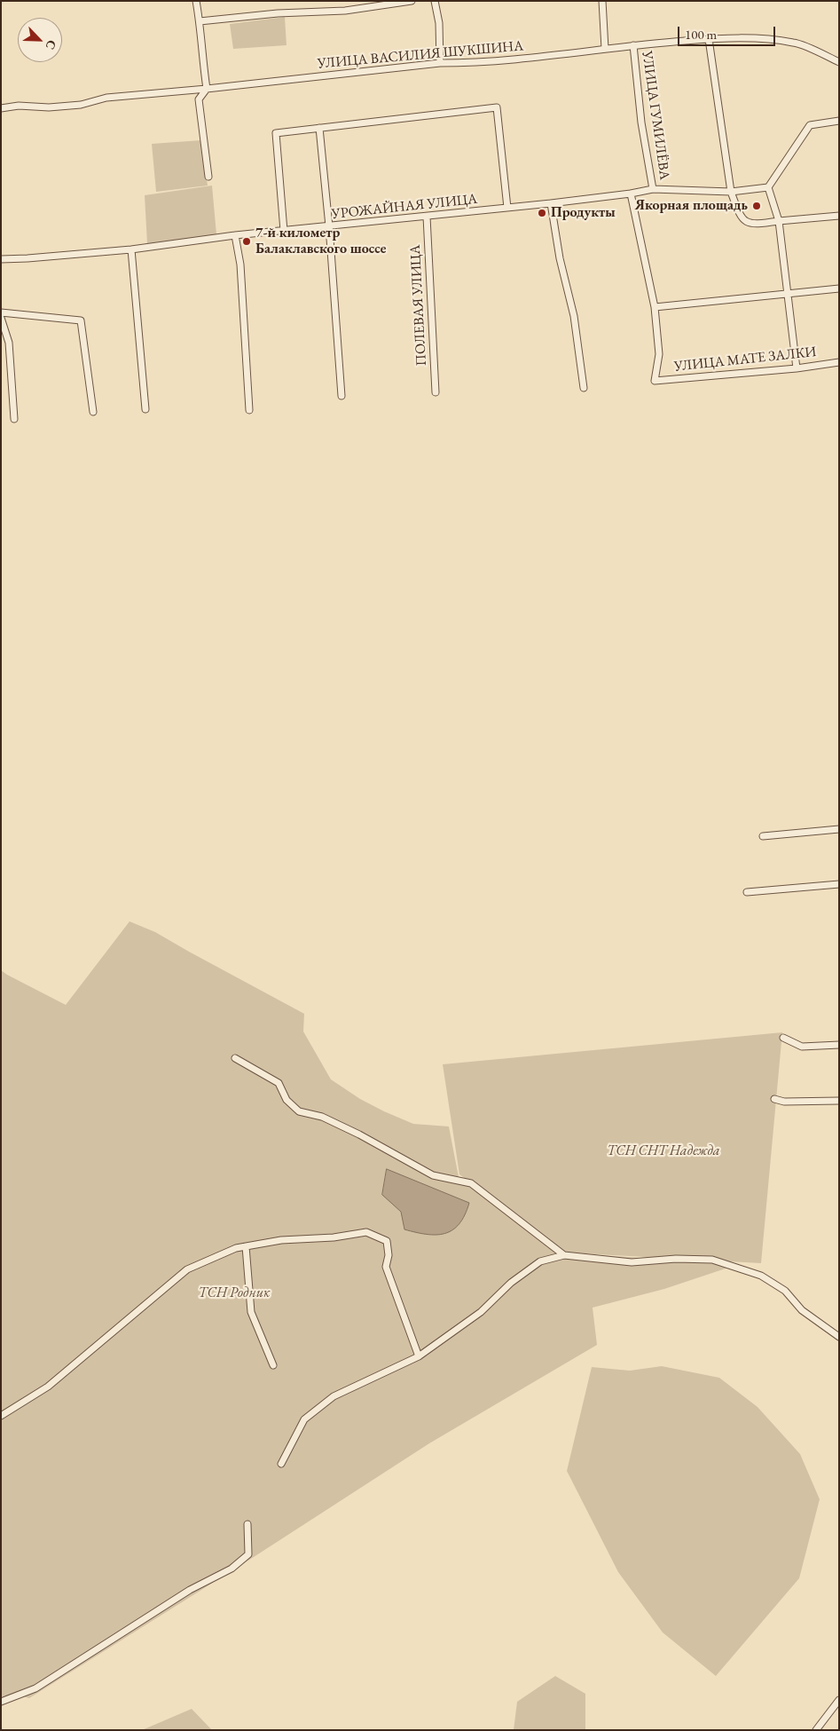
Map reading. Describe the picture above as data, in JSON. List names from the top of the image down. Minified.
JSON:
{"streets":{"street":["УЛИЦА ВАСИЛИЯ ШУКШИНА","УЛИЦА ГУМИЛЁВА","УРОЖАЙНАЯ УЛИЦА","ПОЛЕВАЯ УЛИЦА","УЛИЦА МАТЕ ЗАЛКИ"]},"crossings":[["УЛИЦА ВАСИЛИЯ ШУКШИНА","УЛИЦА ГУМИЛЁВА"],["УЛИЦА ГУМИЛЁВА","УРОЖАЙНАЯ УЛИЦА"],["УРОЖАЙНАЯ УЛИЦА","ПОЛЕВАЯ УЛИЦА"]],"parks":["ТСН СНТ Надежда","ТСН Родник"],"places":["Якорная площадь","Продукты","7-й километр Балаклавского шоссе"],"scale_bar":"100 m","north":"bottom right"}
